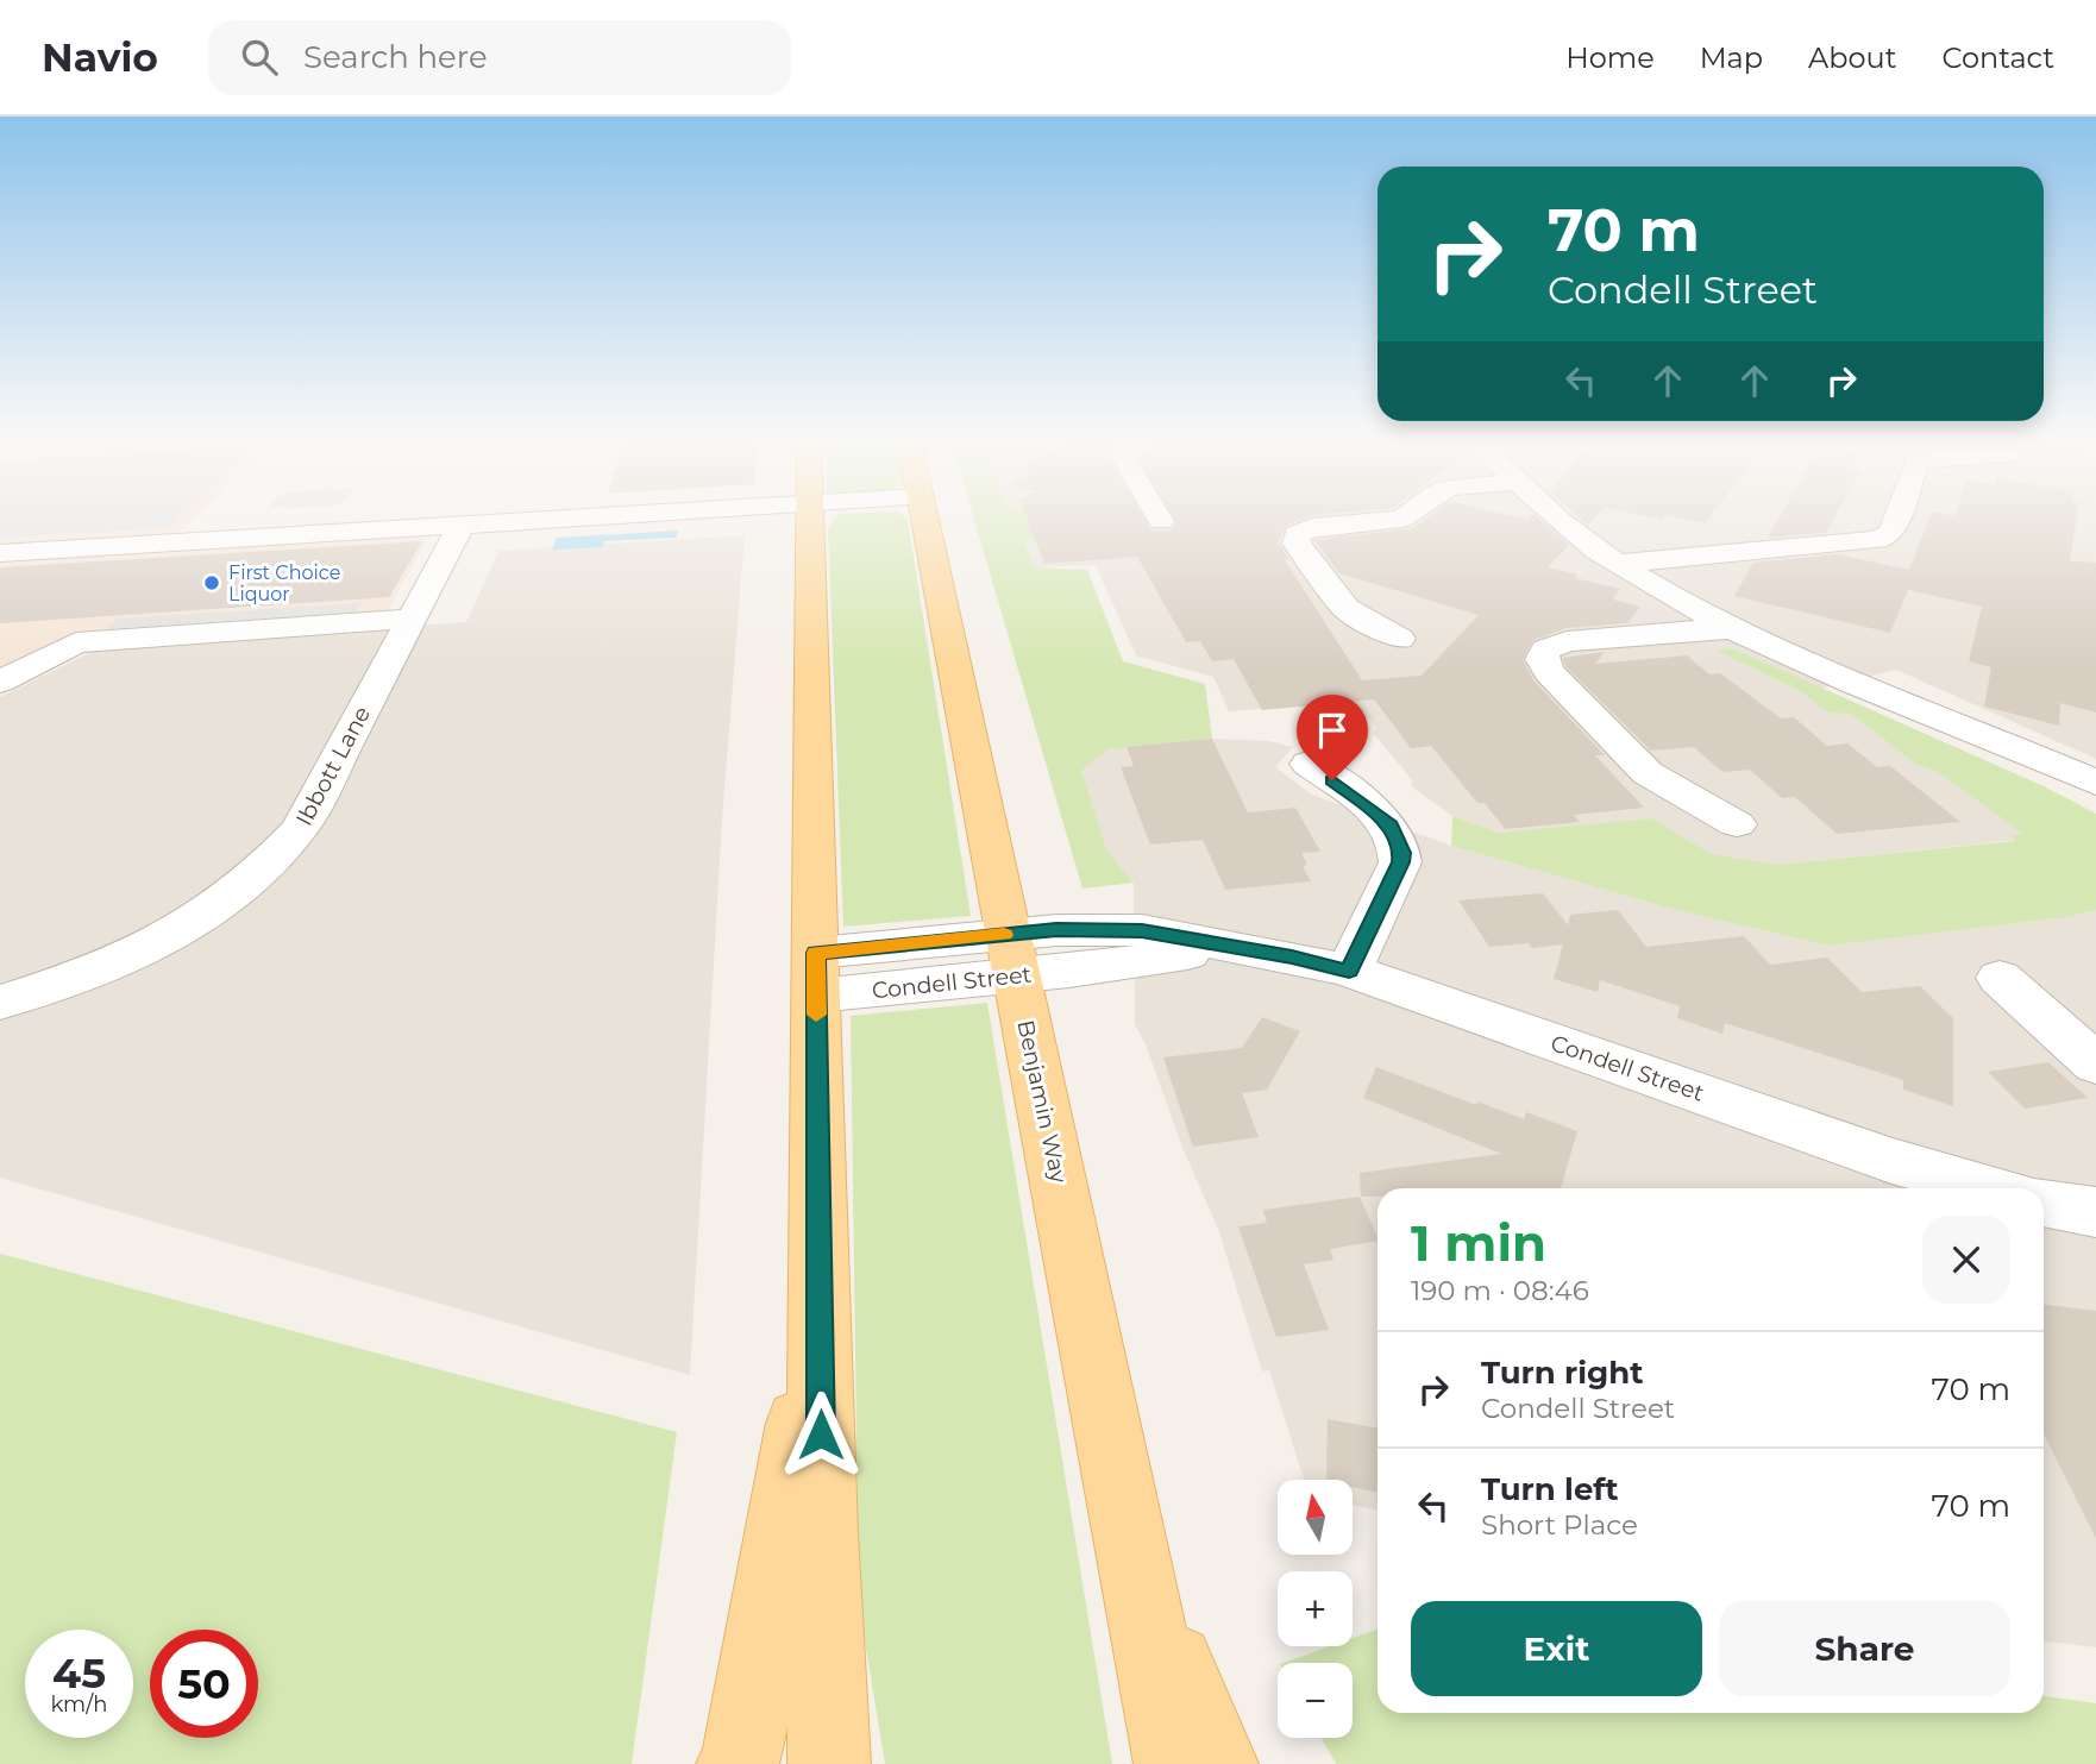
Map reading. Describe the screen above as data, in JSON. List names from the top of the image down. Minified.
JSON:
{"streets":{"main road":["Benjamin Way"],"street":["Ibbott Lane","Condell Street"]},"crossings":[["Condell Street","Benjamin Way"]],"places":["First Choice Liquor"],"north":"top","page":{"header":"Navio","search":"Search here","nav":["Home","Map","About","Contact"],"turn":["70 m","Condell Street"],"heading":["1 min","190 m · 08:46"],"list":[{"name":"Turn right","note":"Condell Street","value":"70 m"},{"name":"Turn left","note":"Short Place","value":"70 m"}],"map_buttons":["+","−"],"buttons":["Exit","Share"],"speed":"45 km/h","limit":"50"}}
